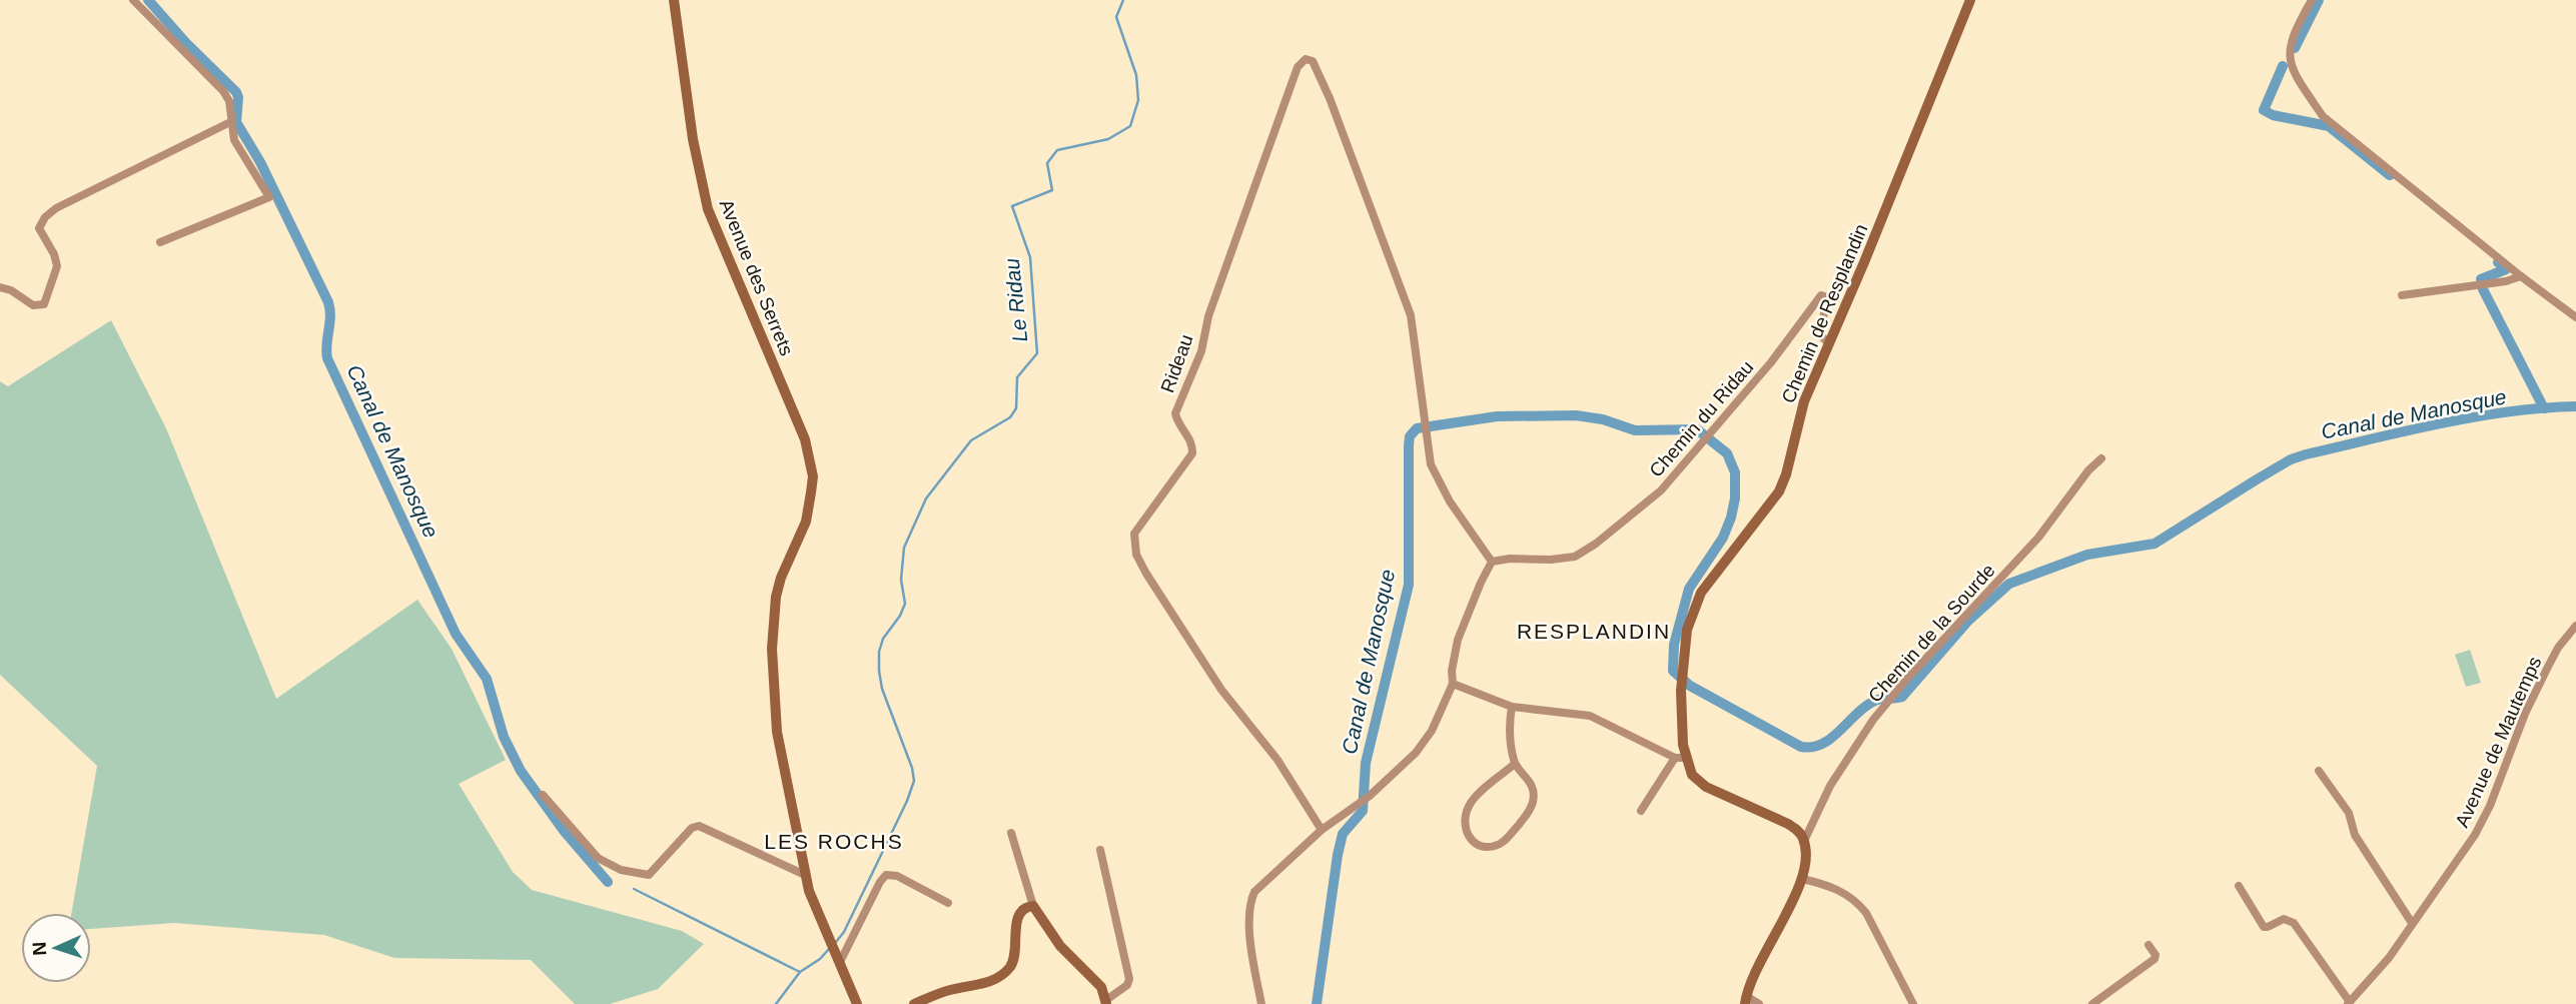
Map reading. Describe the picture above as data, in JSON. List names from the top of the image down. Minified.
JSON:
{"streets":{"street":["Avenue des Serrets","Chemin de Resplandin","Rideau","Chemin du Ridau","Chemin de la Sourde","Avenue de Mautemps"]},"crossings":[["Chemin de Resplandin","Chemin du Ridau"],["Rideau","Chemin du Ridau"]],"districts":["RESPLANDIN","LES ROCHS"],"water":["Le Ridau","Canal de Manosque"],"north":"left"}
